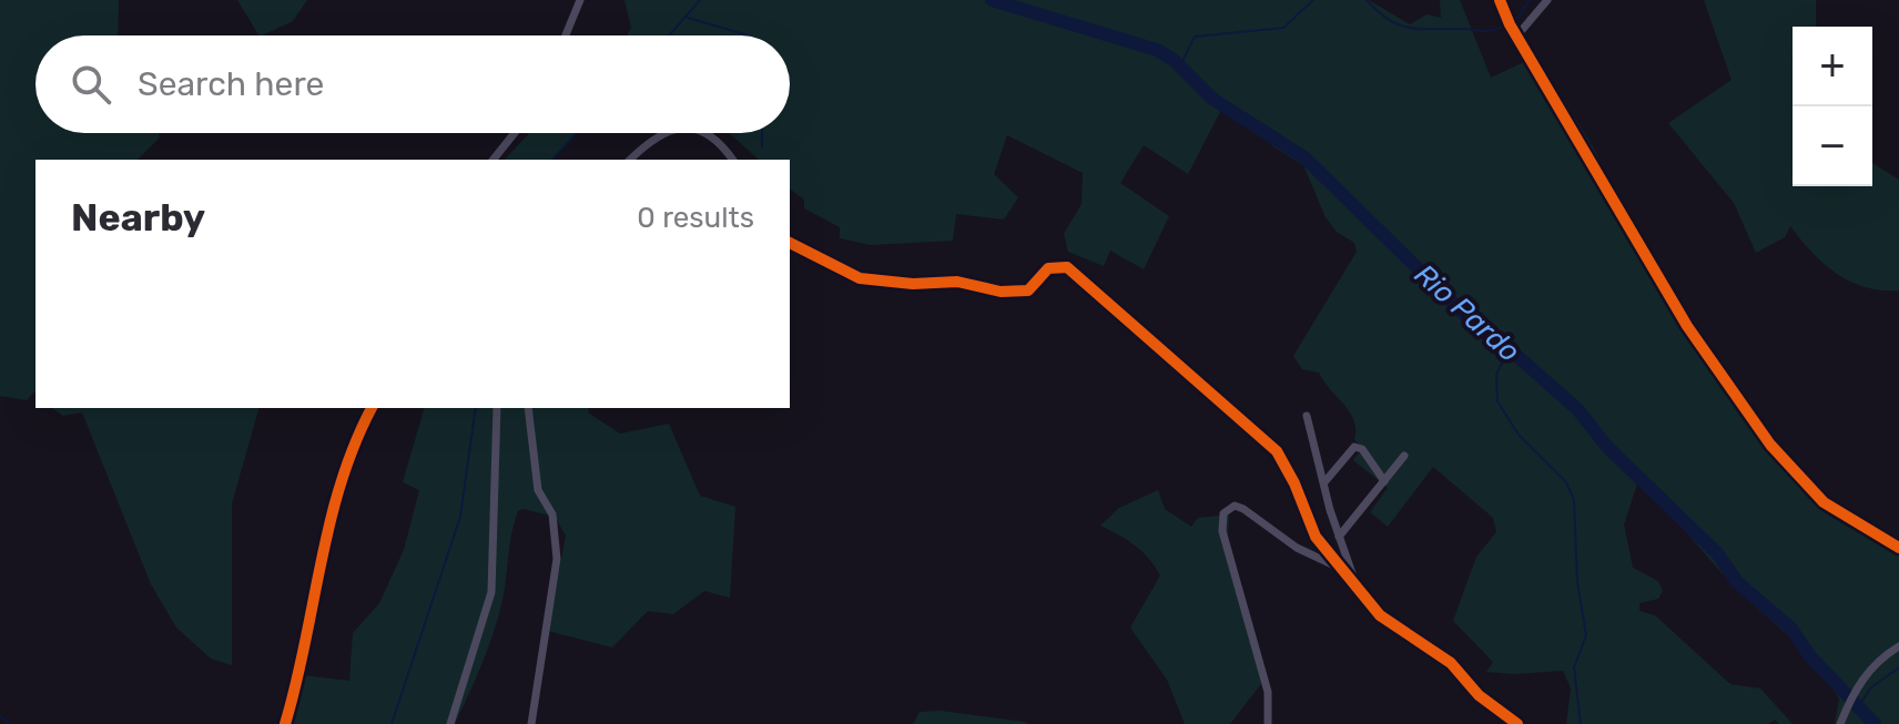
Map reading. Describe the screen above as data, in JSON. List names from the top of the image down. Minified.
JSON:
{"water":["Rio Pardo"],"page":{"map_buttons":["+","−"],"search":"Search here","heading":["Nearby","0 results"]}}
